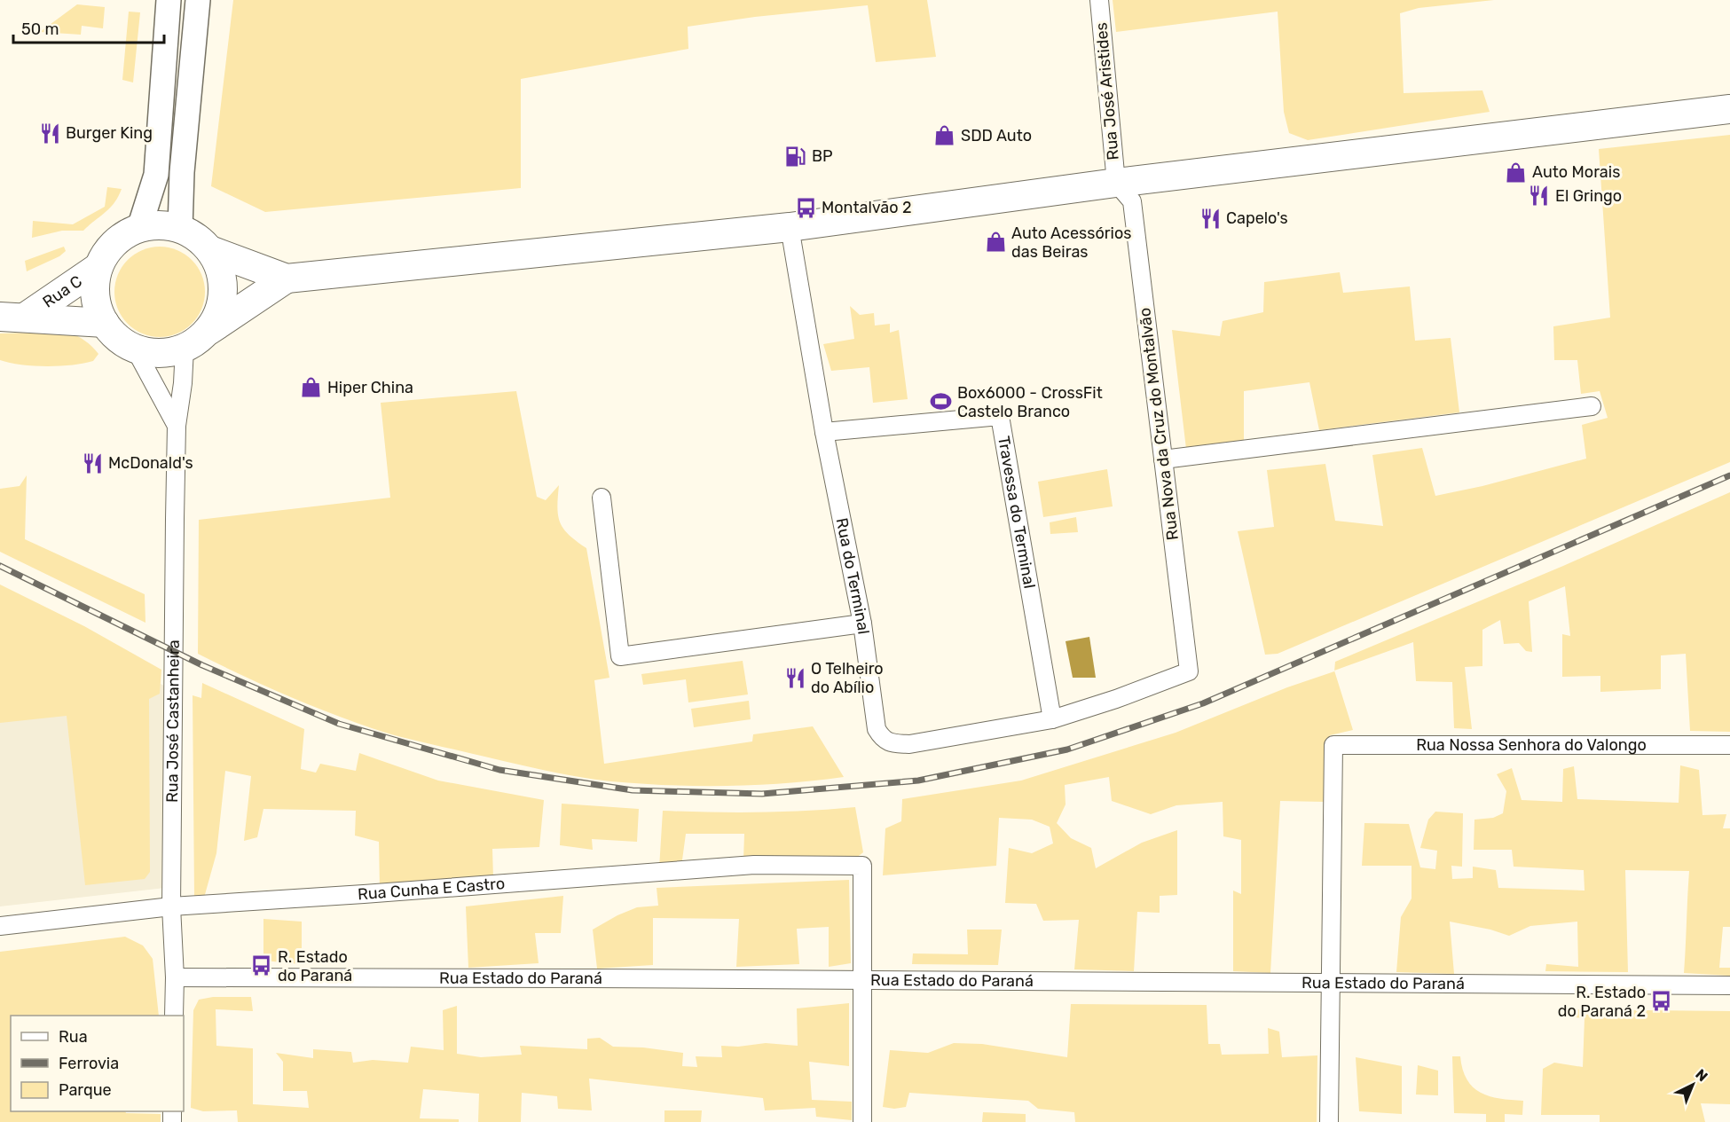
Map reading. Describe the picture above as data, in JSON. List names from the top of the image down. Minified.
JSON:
{"streets":{"main road":["Rua C"],"street":["Rua José Aristides","Rua Nova da Cruz do Montalvão","Travessa do Terminal","Rua do Terminal","Rua José Castanheira","Rua Nossa Senhora do Valongo","Rua Cunha E Castro","Rua Estado do Paraná"]},"crossings":[["Rua José Aristides","Rua Nova da Cruz do Montalvão"],["Rua C","Rua José Castanheira"],["Rua Nova da Cruz do Montalvão","Rua do Terminal"],["Travessa do Terminal","Rua do Terminal"],["Rua José Castanheira","Rua Cunha E Castro"],["Rua José Castanheira","Rua Estado do Paraná"],["Rua Nossa Senhora do Valongo","Rua Estado do Paraná"],["Rua Cunha E Castro","Rua Estado do Paraná"]],"places":{"restaurant":["Burger King","El Gringo","Capelo's","McDonald's","O Telheiro do Abílio"],"shop":["SDD Auto","Auto Morais","Auto Acessórios das Beiras","Hiper China"],"fuel station":["BP"],"bus stop":["Montalvão 2","R. Estado do Paraná","R. Estado do Paraná 2"],"sports":["Box6000 - CrossFit Castelo Branco"]},"legend":["Rua","Ferrovia","Parque"],"scale_bar":"50 m","north":"top right"}
